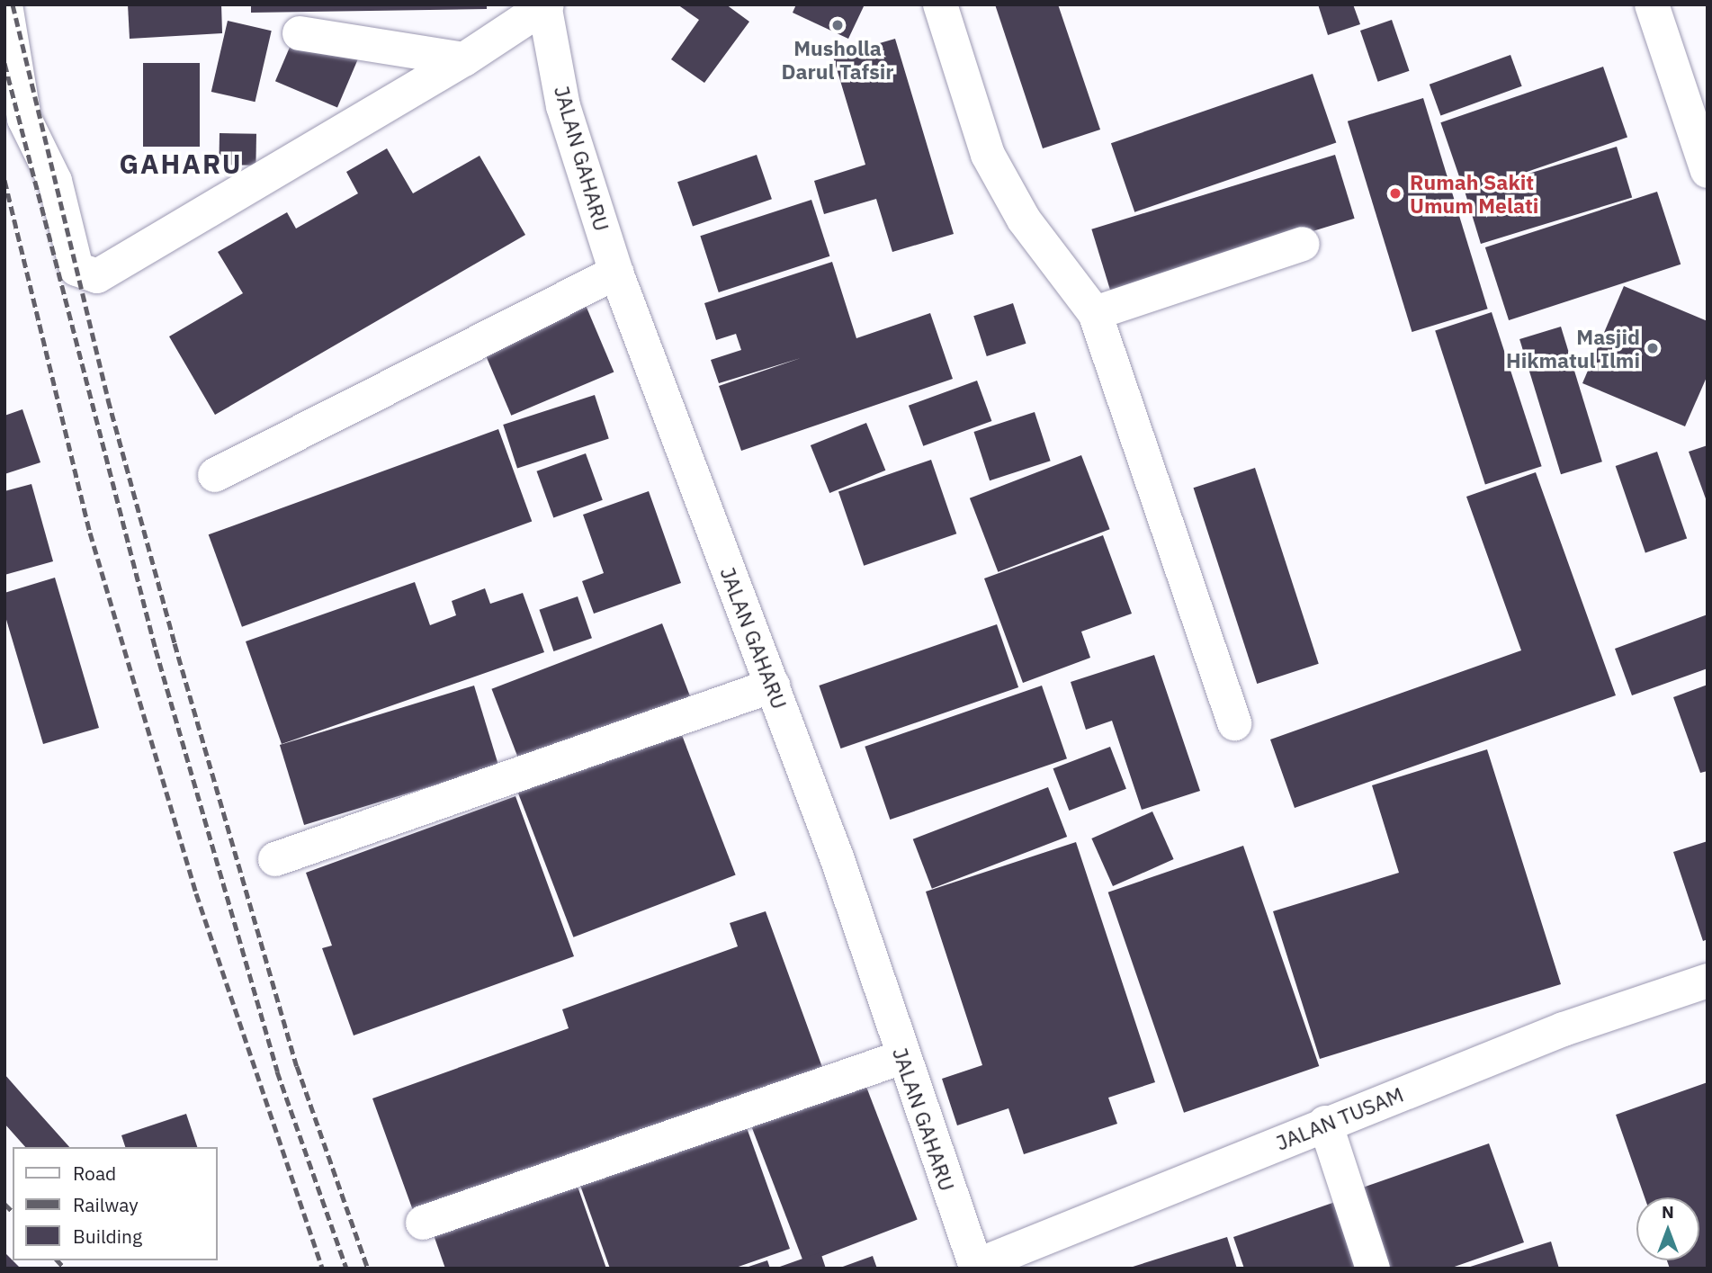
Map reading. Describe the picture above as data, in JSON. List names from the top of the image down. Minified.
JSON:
{"streets":{"street":["JALAN GAHARU","JALAN TUSAM"]},"crossings":[["JALAN GAHARU","JALAN TUSAM"]],"districts":["GAHARU"],"places":["Musholla Darul Tafsir","Rumah Sakit Umum Melati","Masjid Hikmatul Ilmi"],"legend":["Road","Railway","Building"],"north":"top"}
